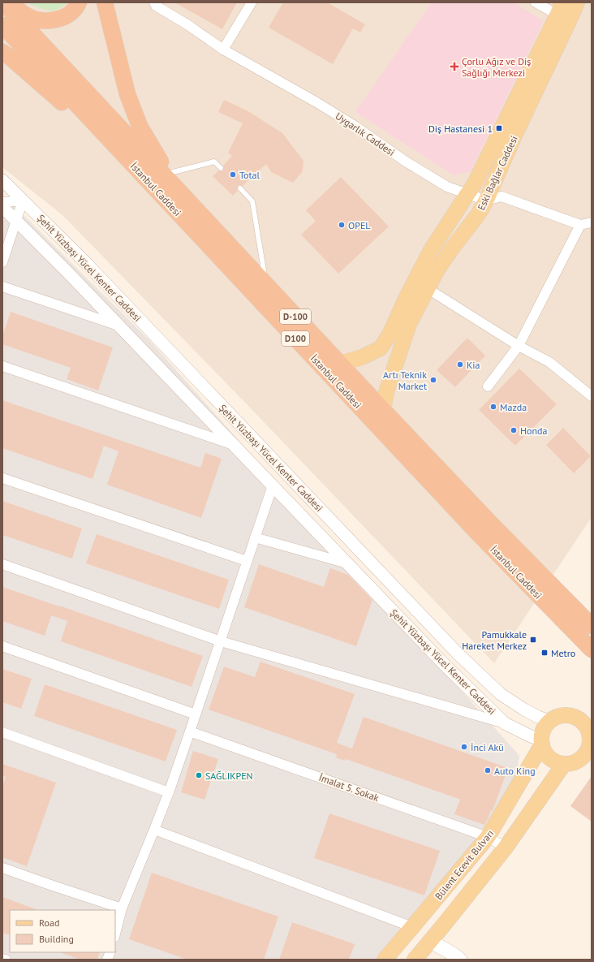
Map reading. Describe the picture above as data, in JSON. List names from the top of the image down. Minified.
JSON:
{"streets":{"highway":["İstanbul Caddesi","D-100","D100"],"main road":["Eski Bağlar Caddesi","Bülent Ecevit Bulvarı"],"street":["Uygarlık Caddesi","Şehit Yüzbaşı Yücel Kenter Caddesi","İmalat 5. Sokak"]},"crossings":[["Uygarlık Caddesi","Eski Bağlar Caddesi"],["Eski Bağlar Caddesi","İstanbul Caddesi"],["Şehit Yüzbaşı Yücel Kenter Caddesi","Bülent Ecevit Bulvarı"],["İmalat 5. Sokak","Bülent Ecevit Bulvarı"]],"places":{"health":["Çorlu Ağız ve Diş Sağlığı Merkezi"],"transit":["Diş Hastanesi 1","Pamukkale Hareket Merkez","Metro"],"other":["Total","OPEL","Kia","Artı Teknik Market","Mazda","Honda","İnci Akü","Auto King","SAĞLIKPEN"]},"legend":["Road","Building"]}
